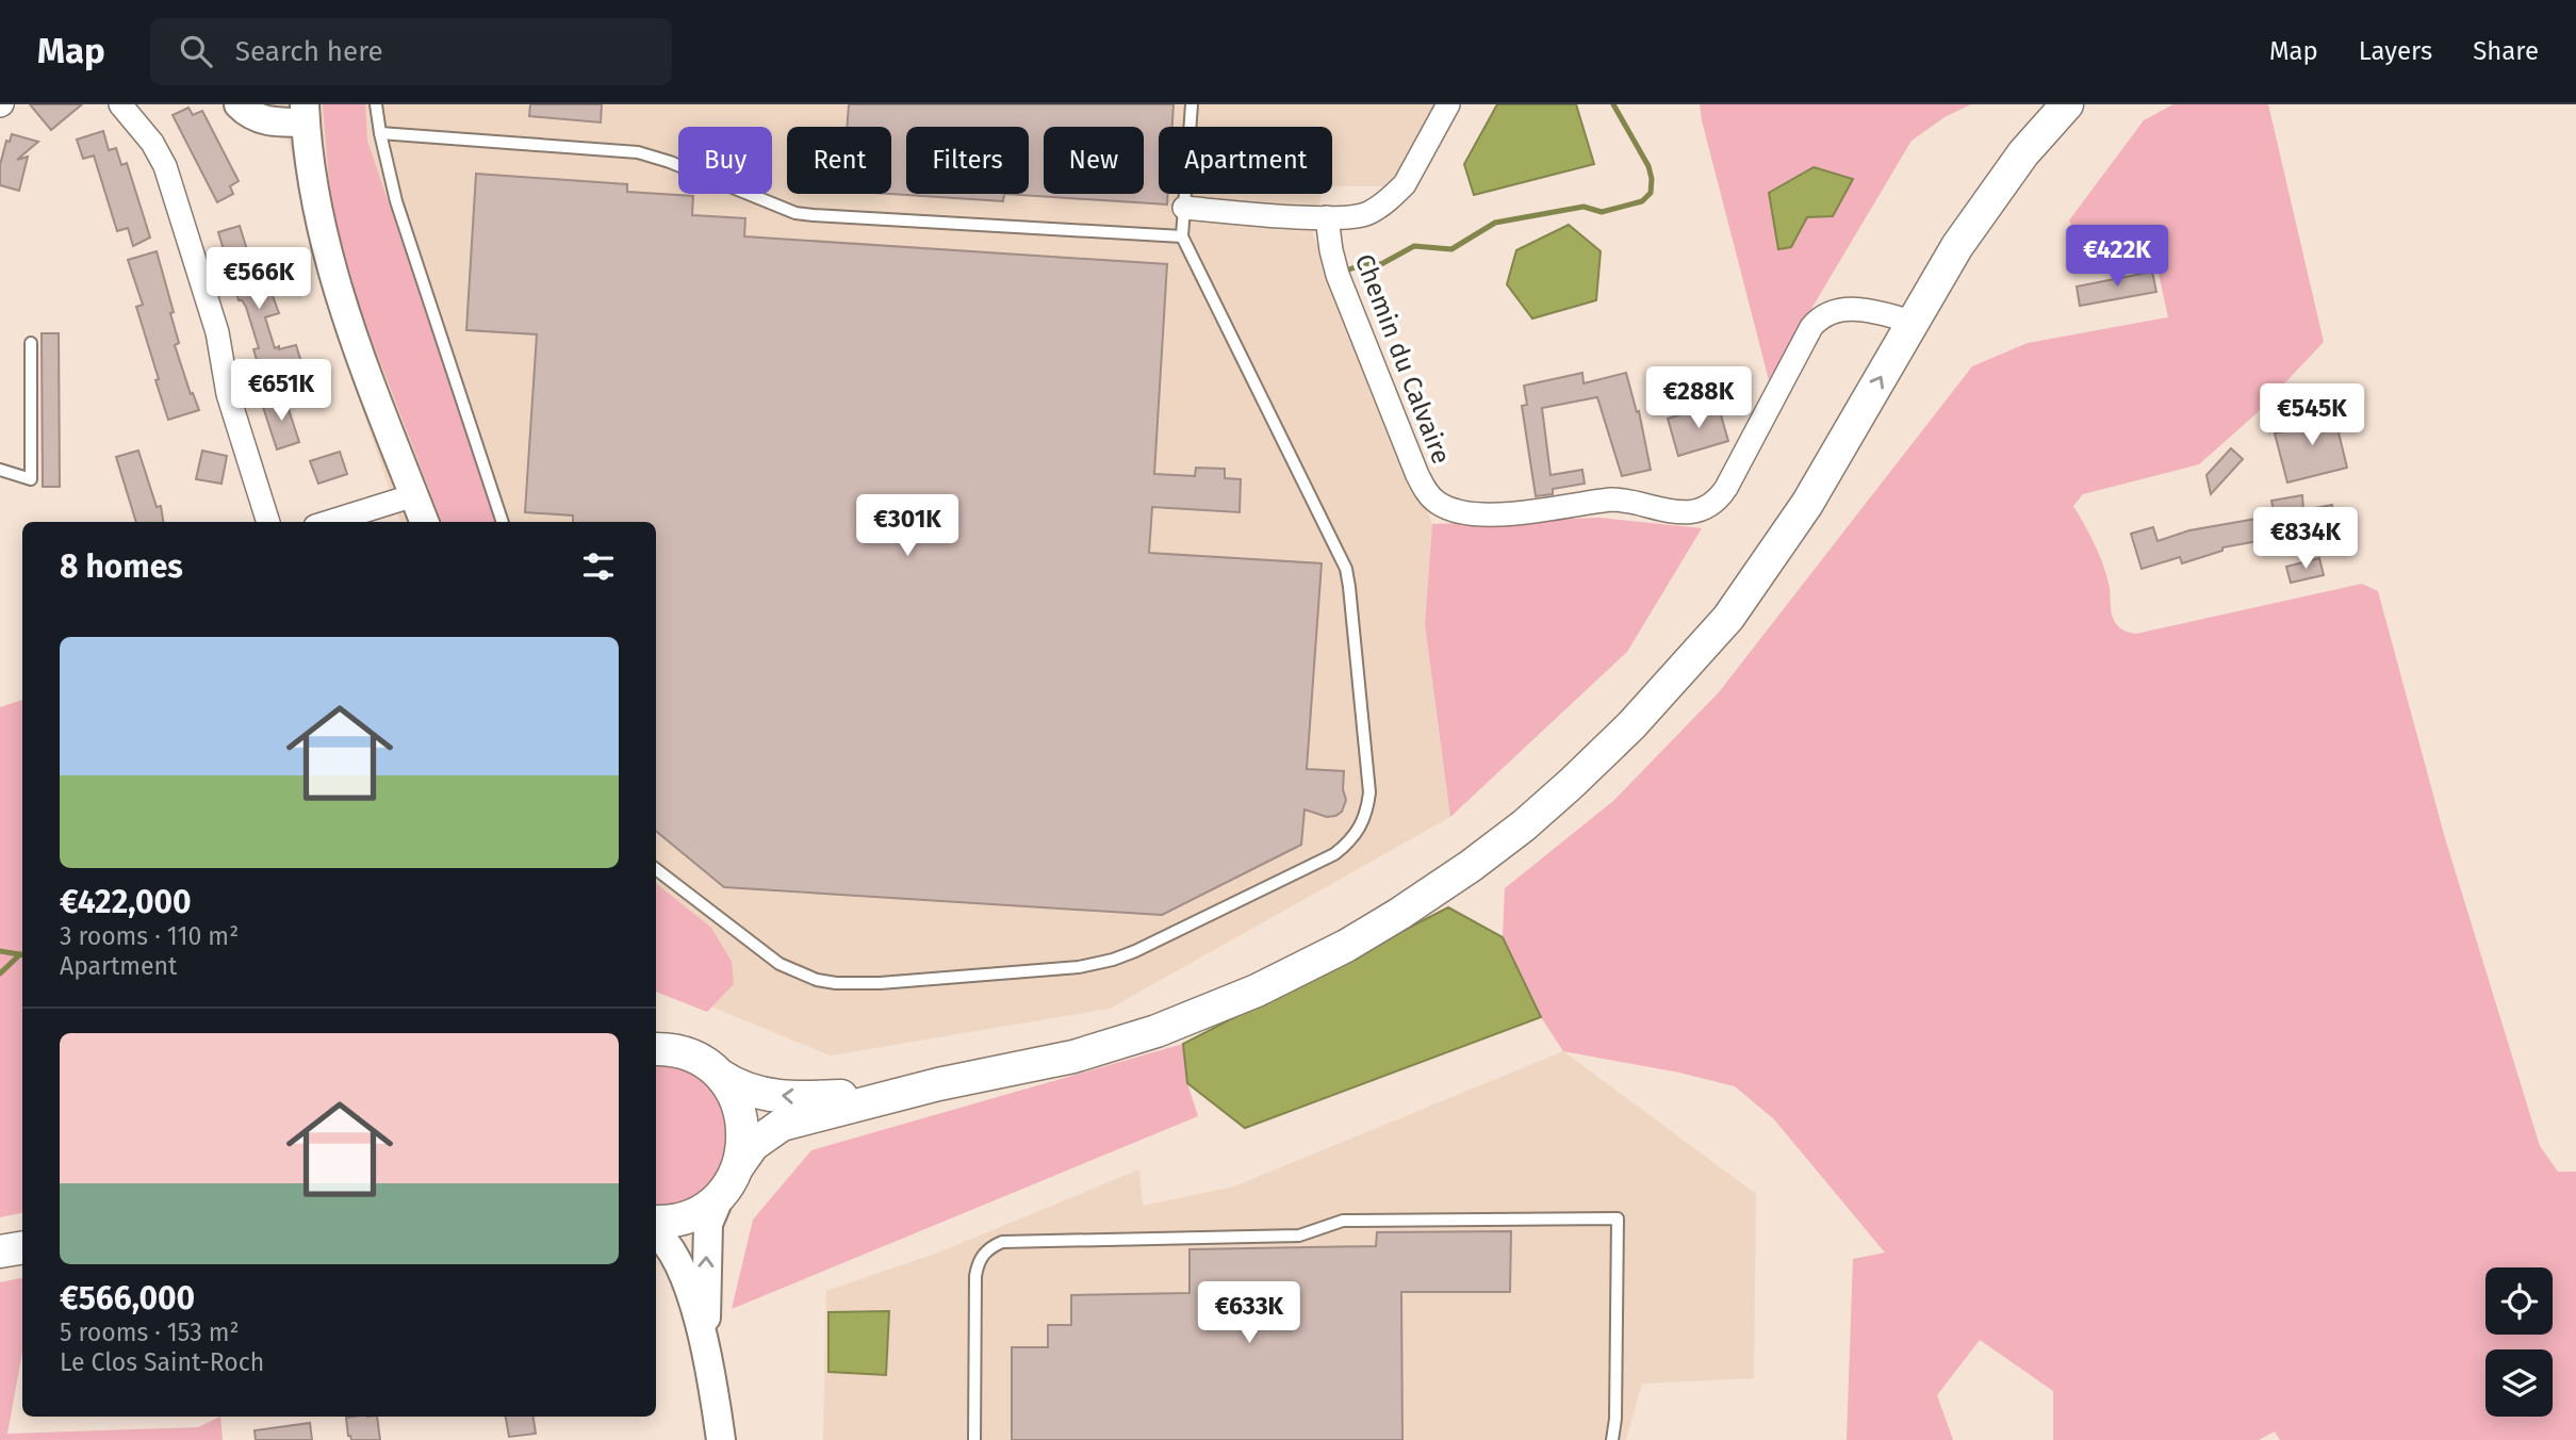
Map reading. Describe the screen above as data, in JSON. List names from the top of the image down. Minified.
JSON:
{"streets":{"street":["Chemin du Calvaire"]},"page":{"header":"Map","search":"Search here","nav":["Map","Layers","Share"],"chip":["Buy","Rent","Filters","New","Apartment"],"price":["€422K","€566K","€651K","€288K","€545K","€301K","€834K","€633K"],"heading":"8 homes","list":[{"name":"€422,000","note":"3 rooms · 110 m² · Apartment"},{"name":"€566,000","note":"5 rooms · 153 m² · Le Clos Saint-Roch"}]}}
